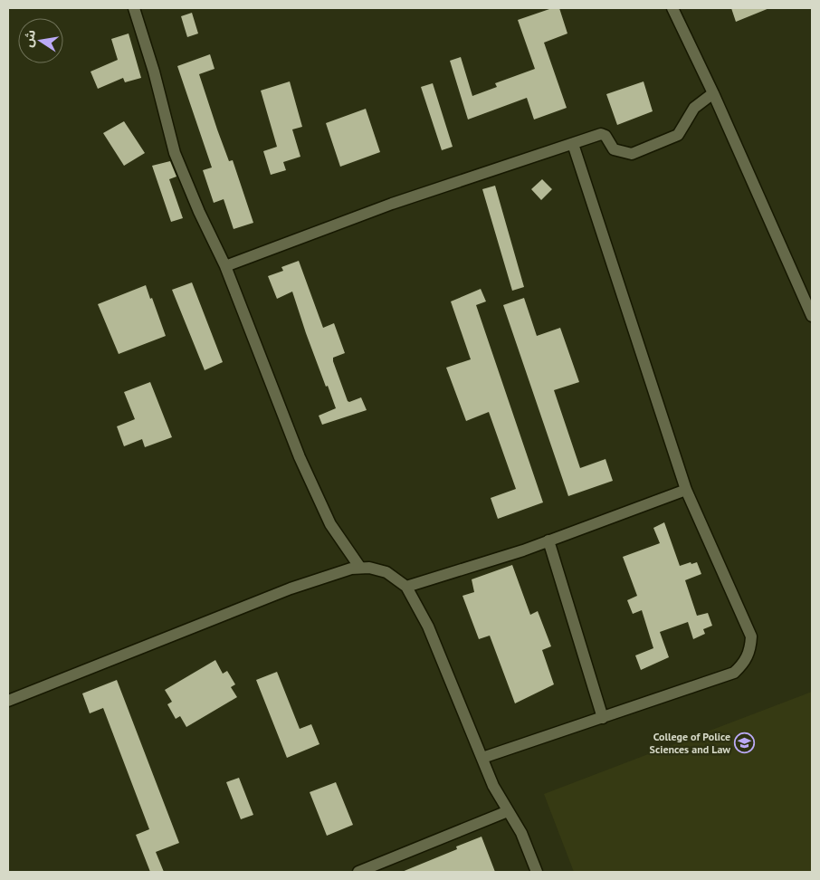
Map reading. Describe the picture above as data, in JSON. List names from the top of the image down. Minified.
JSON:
{"places":{"school or university":["College of Police Sciences and Law"]},"north":"left"}
